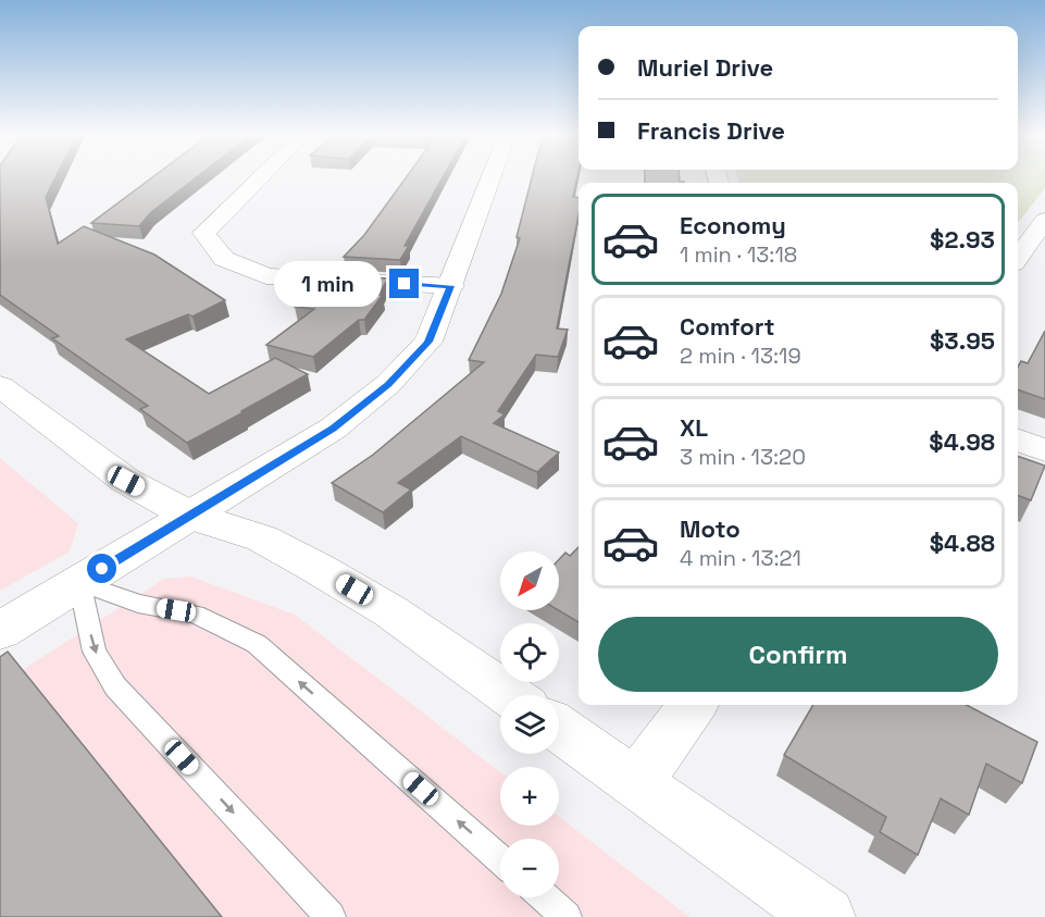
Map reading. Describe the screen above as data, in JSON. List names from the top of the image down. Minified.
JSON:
{"north":"bottom left","page":{"banner":["Muriel Drive","Francis Drive"],"list":[{"name":"Economy","note":"1 min · 13:18","value":"$2.93"},{"name":"Comfort","note":"2 min · 13:19","value":"$3.95"},{"name":"XL","note":"3 min · 13:20","value":"$4.98"},{"name":"Moto","note":"4 min · 13:21","value":"$4.88"}],"bubble":"1 min","map_buttons":["+","−"],"buttons":"Confirm"}}
